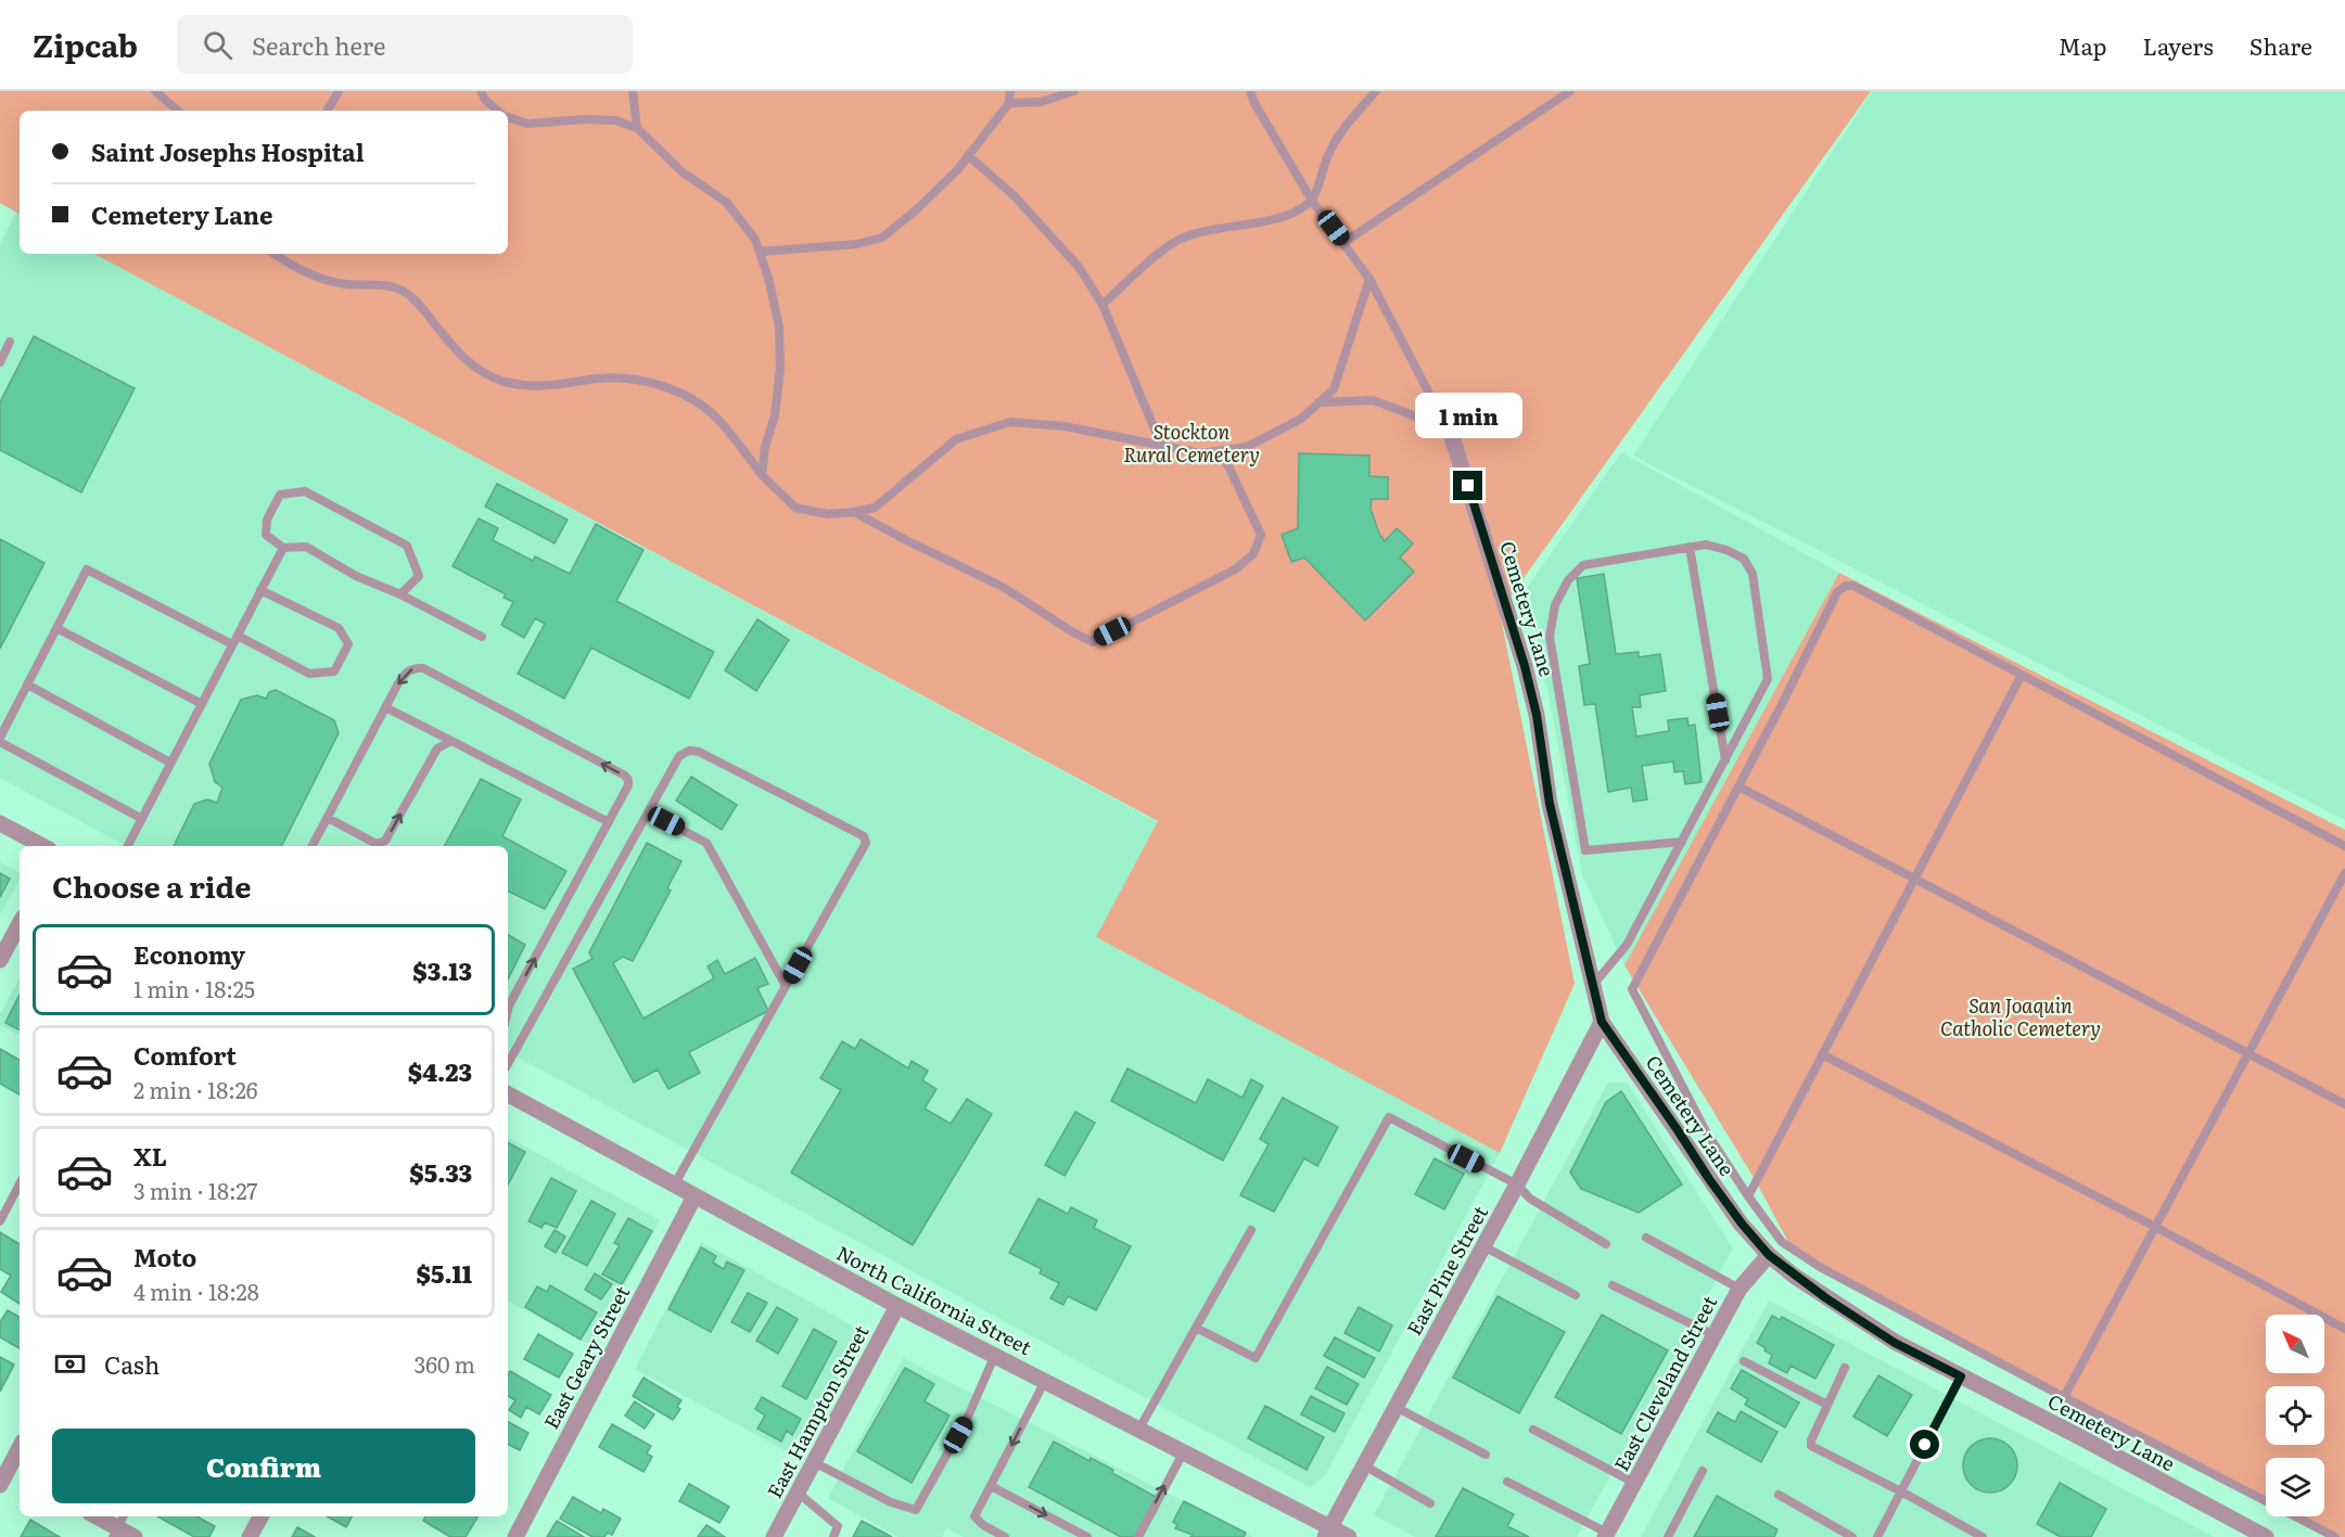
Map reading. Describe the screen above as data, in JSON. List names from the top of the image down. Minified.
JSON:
{"streets":{"street":["Cemetery Lane","East Pine Street","North California Street","East Geary Street","East Cleveland Street","East Hampton Street"]},"crossings":[["Cemetery Lane","East Pine Street"],["Cemetery Lane","East Cleveland Street"],["East Pine Street","North California Street"],["North California Street","East Geary Street"],["North California Street","East Hampton Street"]],"parks":["Stockton Rural Cemetery","San Joaquin Catholic Cemetery"],"north":"top left","page":{"header":"Zipcab","search":"Search here","nav":["Map","Layers","Share"],"banner":["Saint Josephs Hospital","Cemetery Lane"],"bubble":"1 min","heading":"Choose a ride","list":[{"name":"Economy","note":"1 min · 18:25","value":"$3.13"},{"name":"Comfort","note":"2 min · 18:26","value":"$4.23"},{"name":"XL","note":"3 min · 18:27","value":"$5.33"},{"name":"Moto","note":"4 min · 18:28","value":"$5.11"}],"pay":["Cash","360 m"],"buttons":"Confirm"}}
